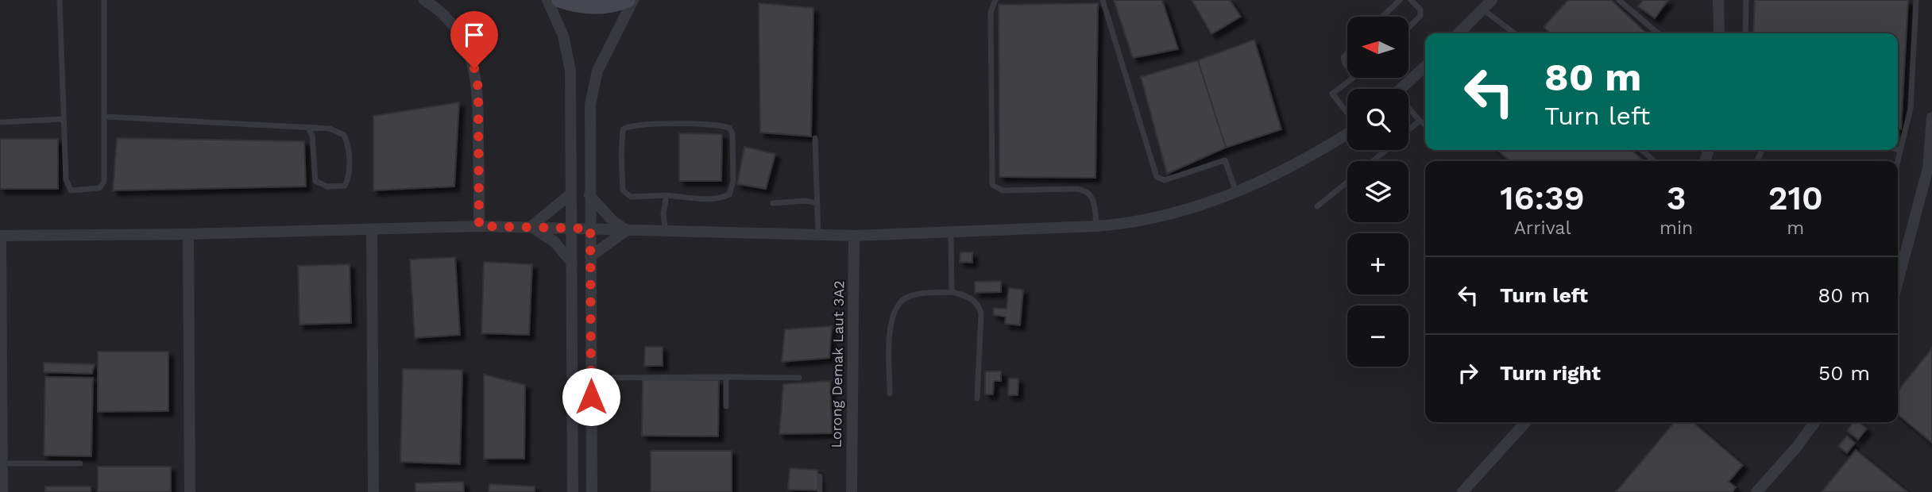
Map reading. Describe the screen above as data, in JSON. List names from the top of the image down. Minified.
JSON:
{"streets":{"street":["Lorong Demak Laut 3A2"]},"north":"left","page":{"map_buttons":["+","−"],"turn":["80 m","Turn left"],"eta":["16:39","Arrival","3","min","210","m"],"list":[{"name":"Turn left","value":"80 m"},{"name":"Turn right","value":"50 m"}]}}
